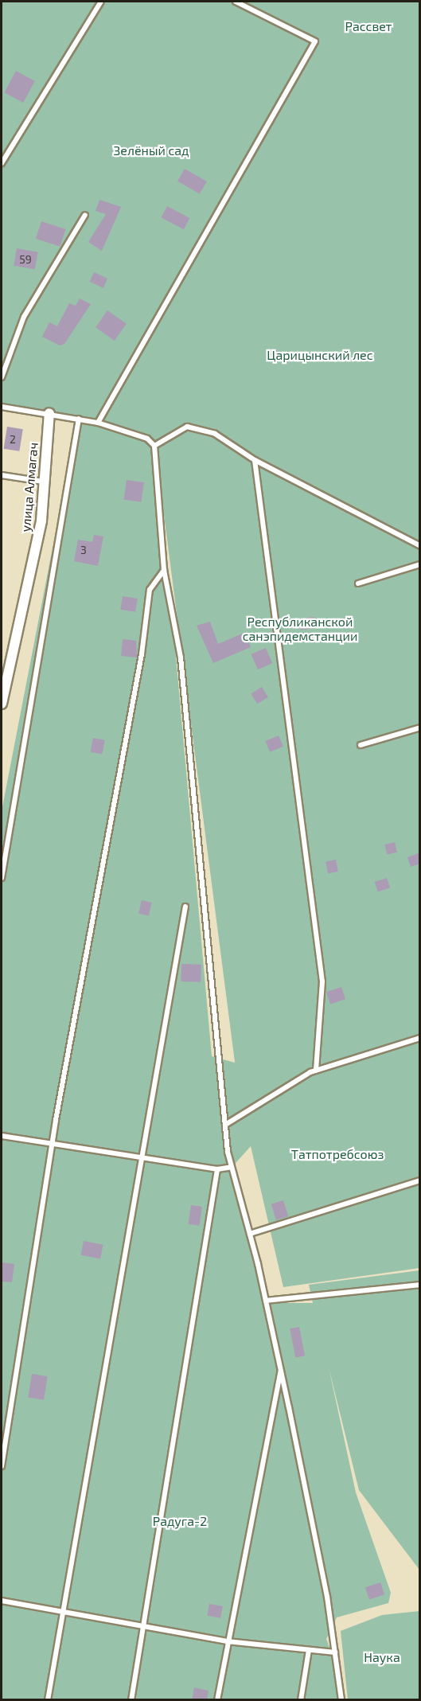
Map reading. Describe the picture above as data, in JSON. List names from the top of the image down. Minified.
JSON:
{"streets":{"street":["улица Алмагач"]},"parks":["Рассвет","Зелёный сад","Царицынский лес","Республиканской санэпидемстанции","Татпотребсоюз","Радуга-2","Наука"],"house_numbers":["59","2","3"]}
